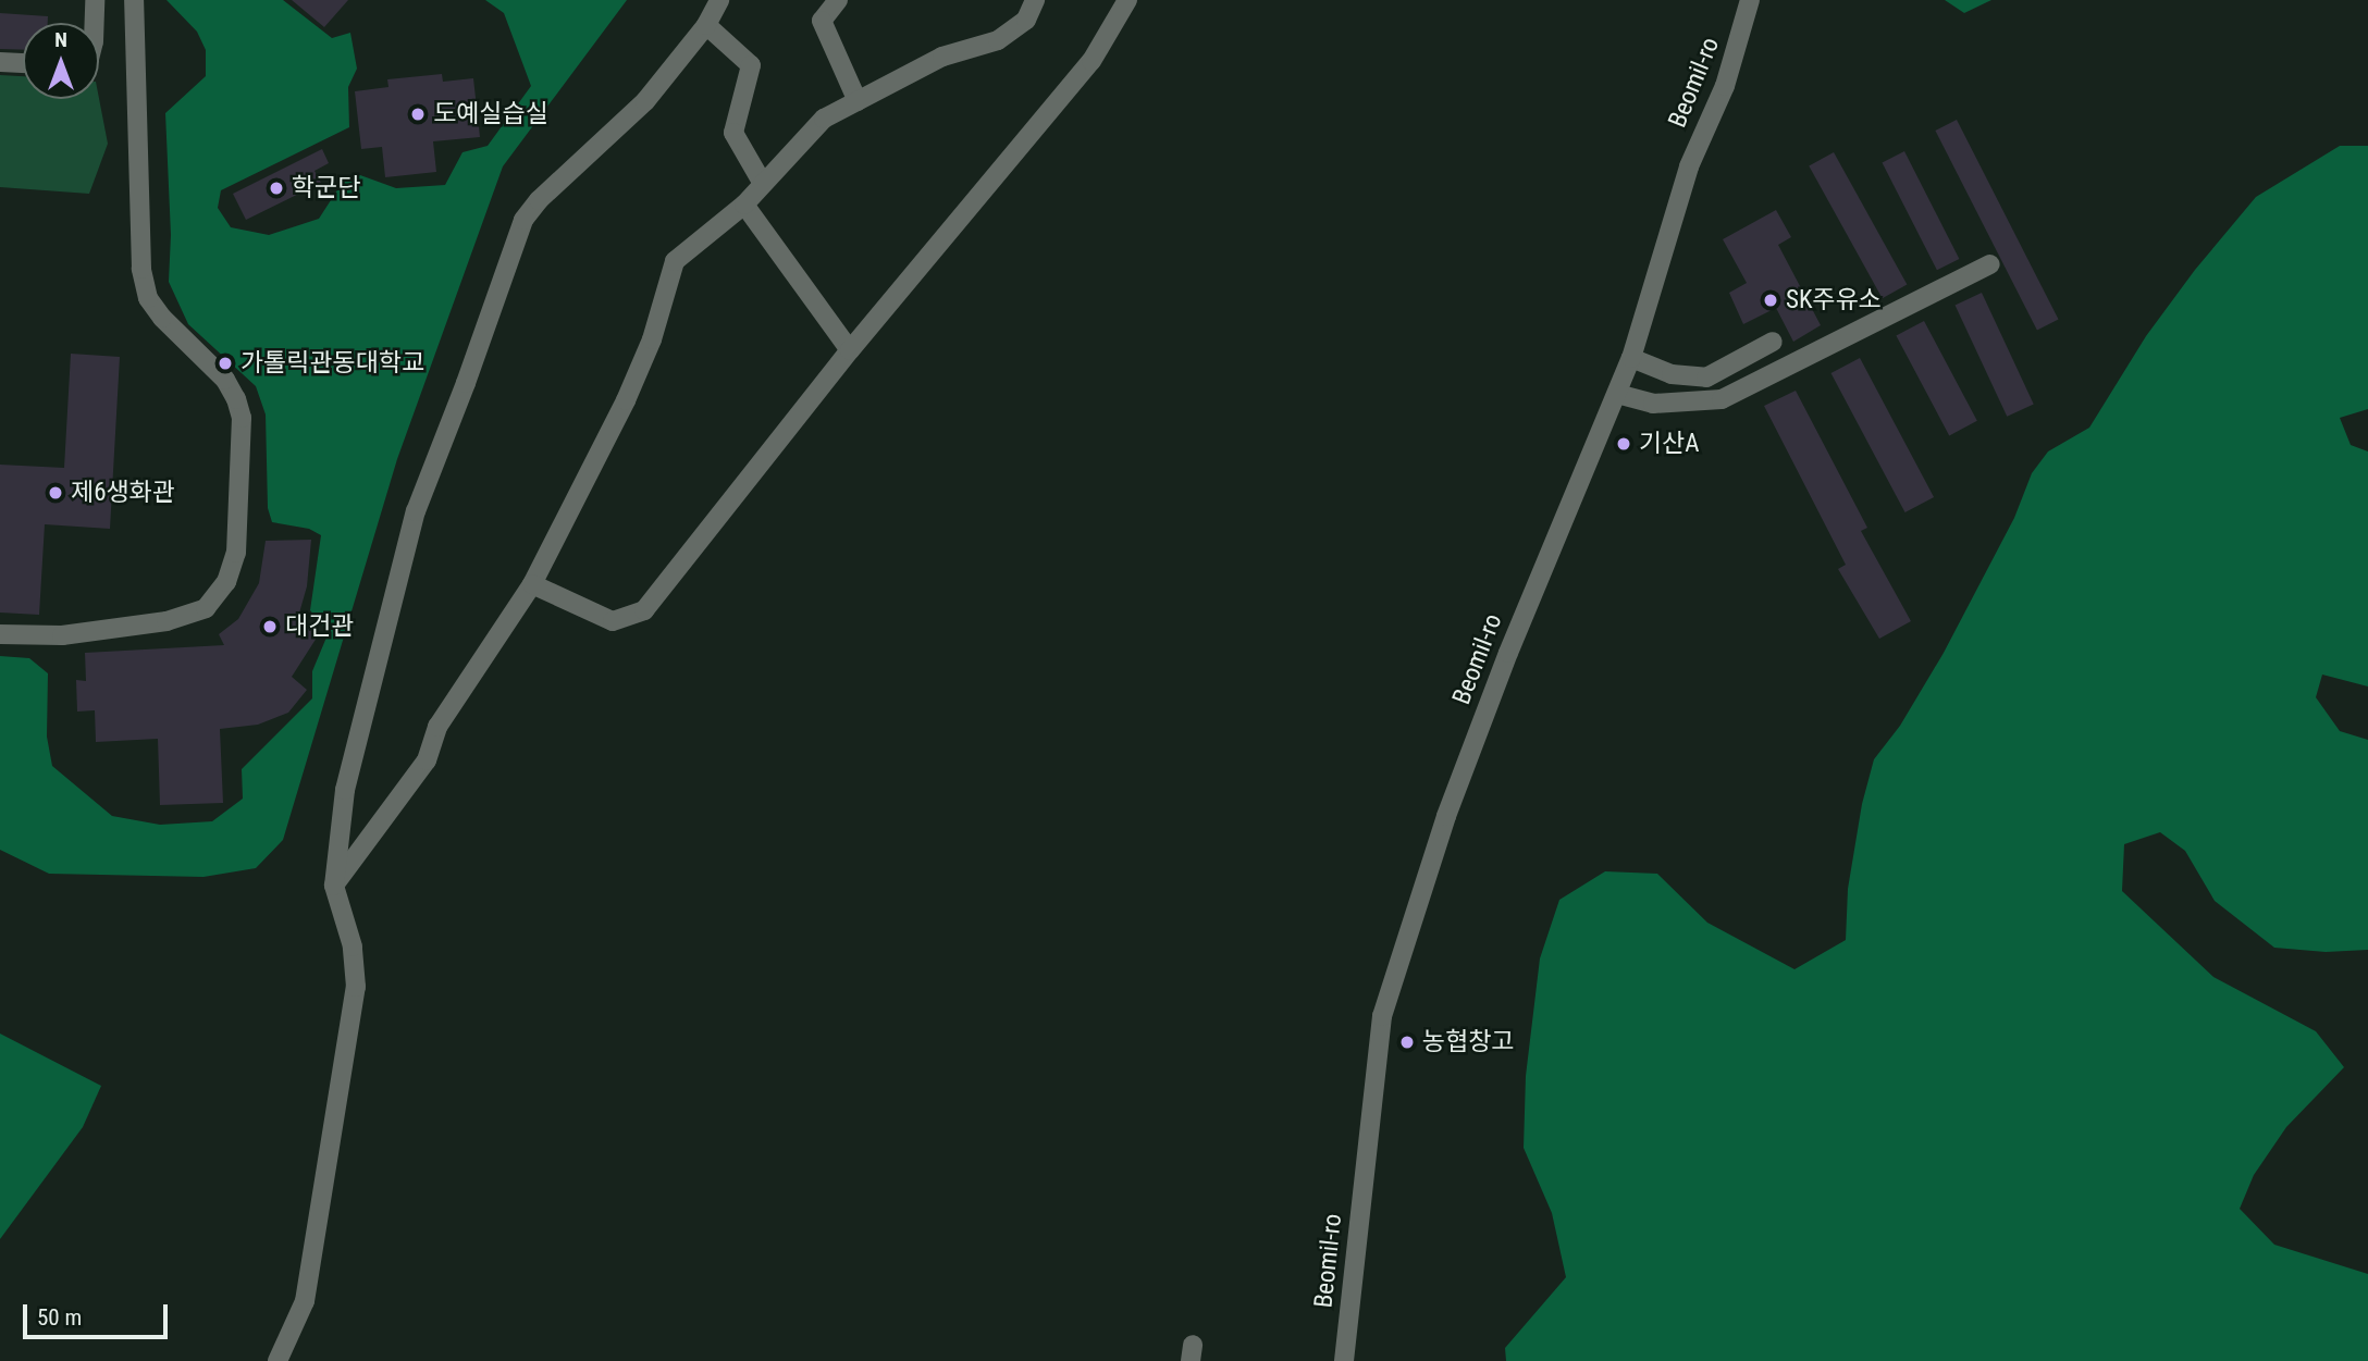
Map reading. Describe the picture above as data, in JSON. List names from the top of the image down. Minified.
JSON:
{"streets":{"street":["Beomil-ro"]},"places":["도예실습실","학군단","SK주유소","가톨릭관동대학교","기산A","제6생화관","대건관","농협창고"],"scale_bar":"50 m","north":"top"}
